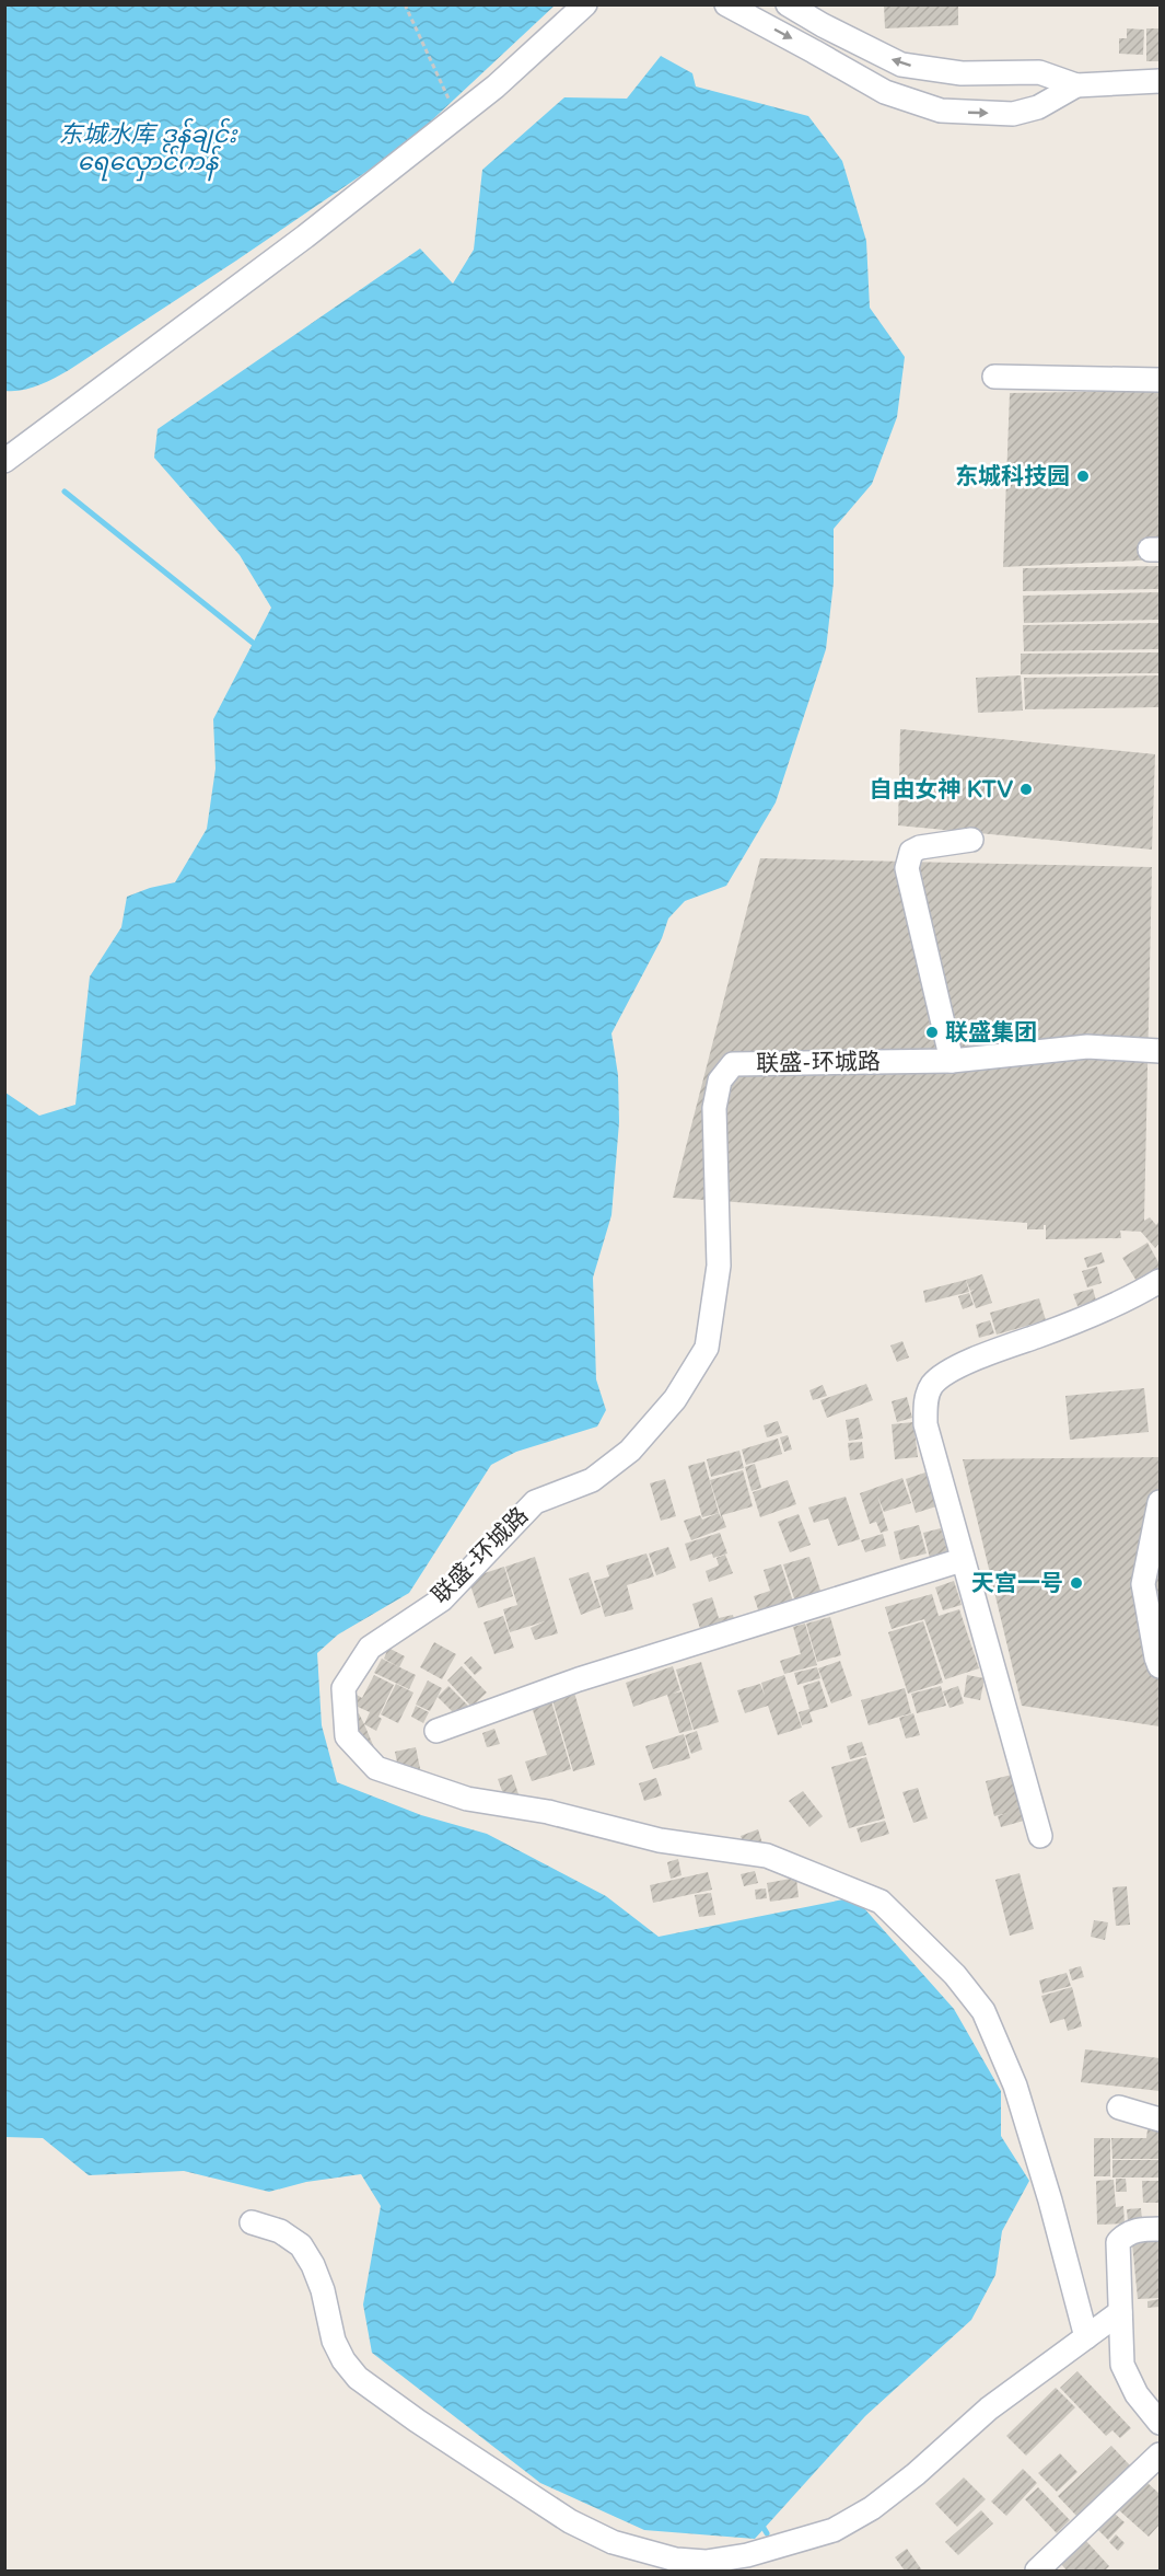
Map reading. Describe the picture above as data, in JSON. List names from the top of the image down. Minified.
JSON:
{"streets":{"street":["联盛-环城路"]},"water":["东城水库 ဒွန်ချင်း ရေလှောင်ကန်"],"places":["东城科技园","自由女神 KTV","联盛集团","天宫一号"]}
